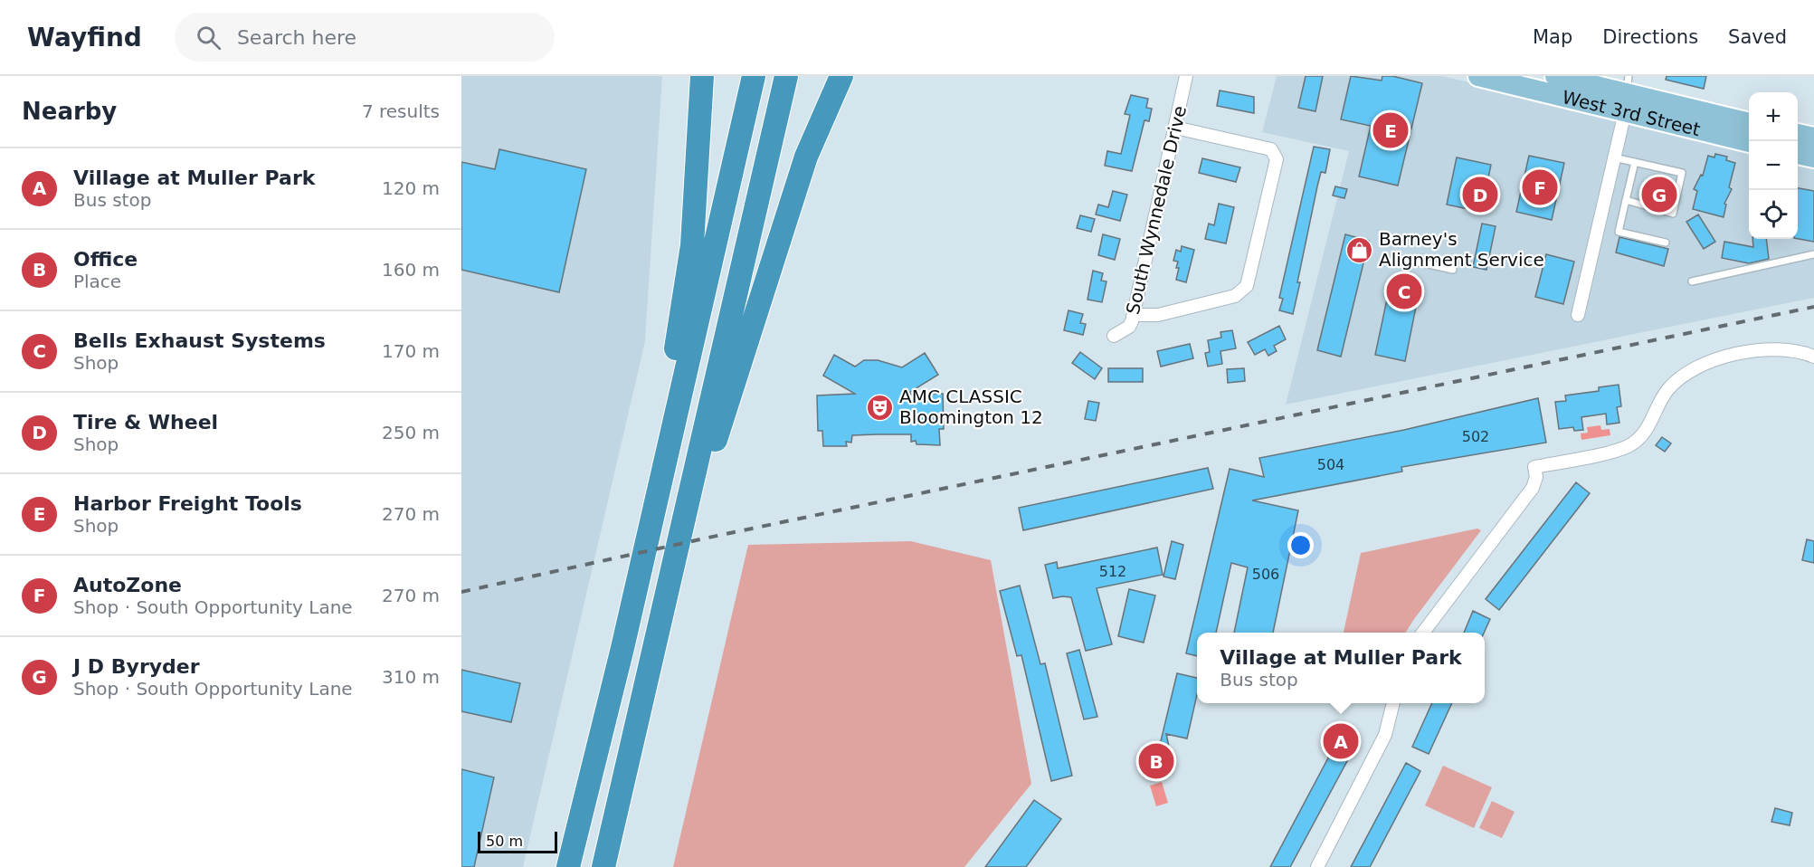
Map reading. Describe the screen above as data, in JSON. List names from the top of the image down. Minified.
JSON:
{"streets":{"main road":["West 3rd Street"],"street":["South Wynnedale Drive"]},"places":{"shop":["Barney's Alignment Service"],"theatre":["AMC CLASSIC Bloomington 12"]},"house_numbers":["502","504","512","506"],"scale_bar":"50 m","page":{"header":"Wayfind","search":"Search here","nav":["Map","Directions","Saved"],"heading":["Nearby","7 results"],"map_buttons":["+","−"],"pins":["E","F","D","G","C","A","B"],"list":[{"mark":"A","name":"Village at Muller Park","note":"Bus stop","value":"120 m"},{"mark":"B","name":"Office","note":"Place","value":"160 m"},{"mark":"C","name":"Bells Exhaust Systems","note":"Shop","value":"170 m"},{"mark":"D","name":"Tire & Wheel","note":"Shop","value":"250 m"},{"mark":"E","name":"Harbor Freight Tools","note":"Shop","value":"270 m"},{"mark":"F","name":"AutoZone","note":"Shop · South Opportunity Lane","value":"270 m"},{"mark":"G","name":"J D Byryder","note":"Shop · South Opportunity Lane","value":"310 m"}],"popup":["Village at Muller Park","Bus stop"],"scale":"50 m"}}
